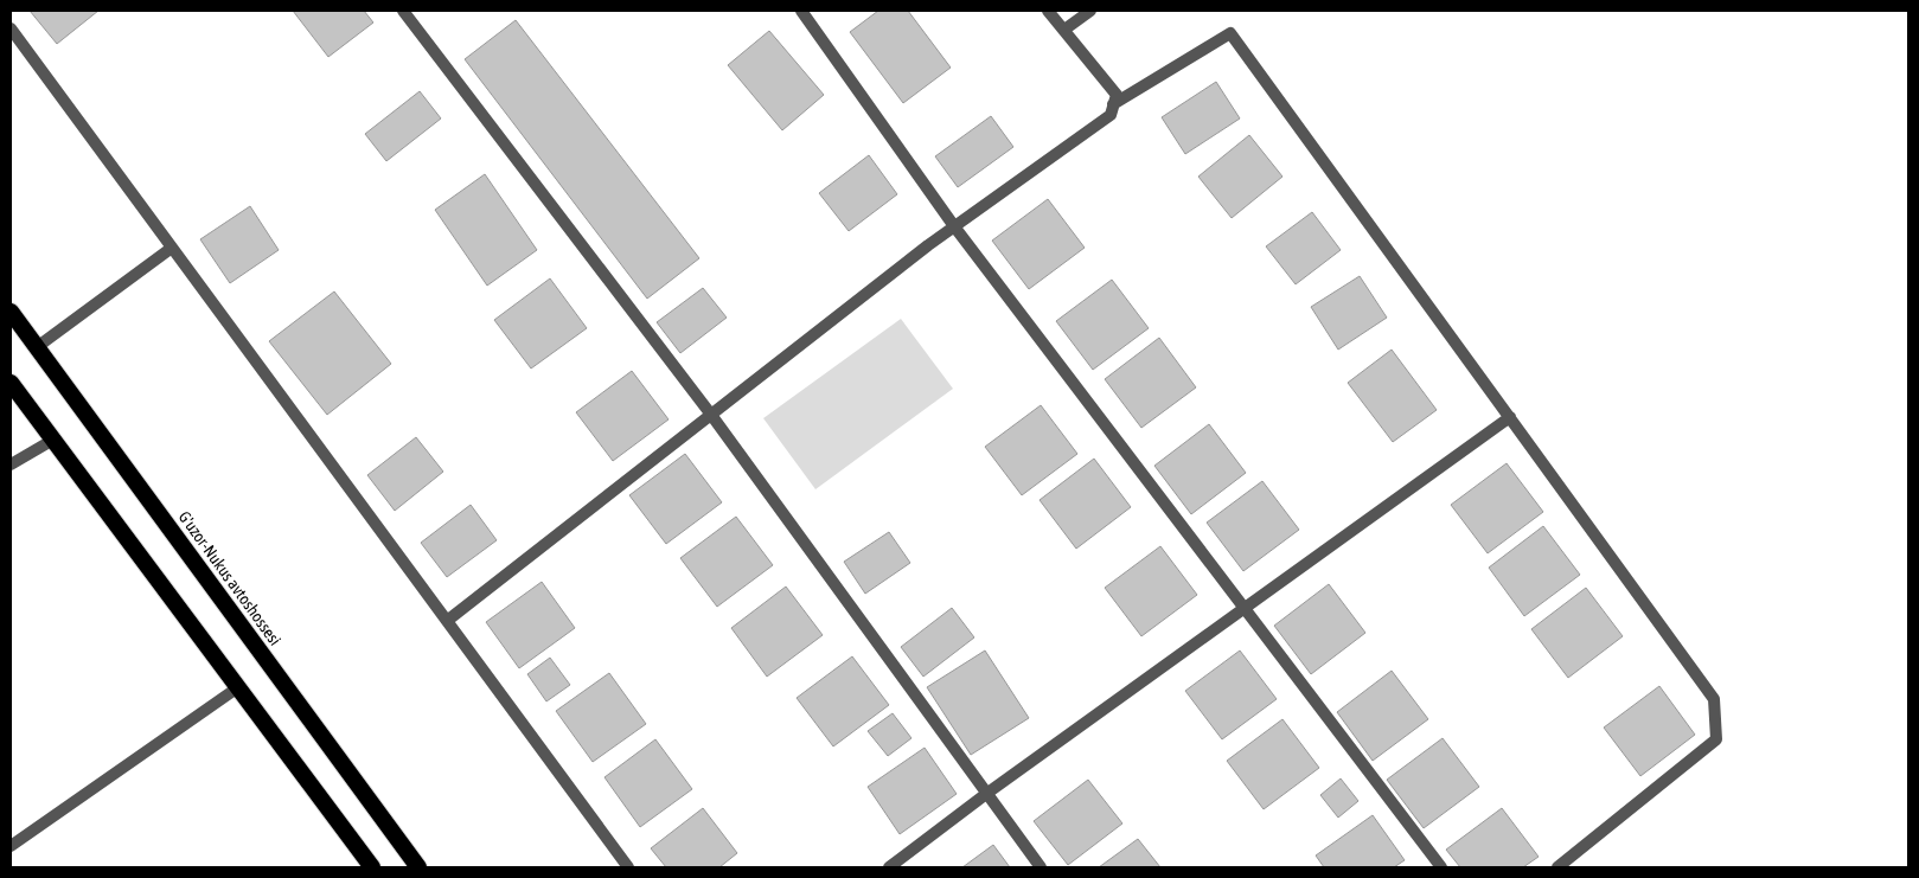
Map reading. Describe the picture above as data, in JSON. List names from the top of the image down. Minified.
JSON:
{"streets":{"highway":["G'uzor-Nukus avtoshossesi"]}}
